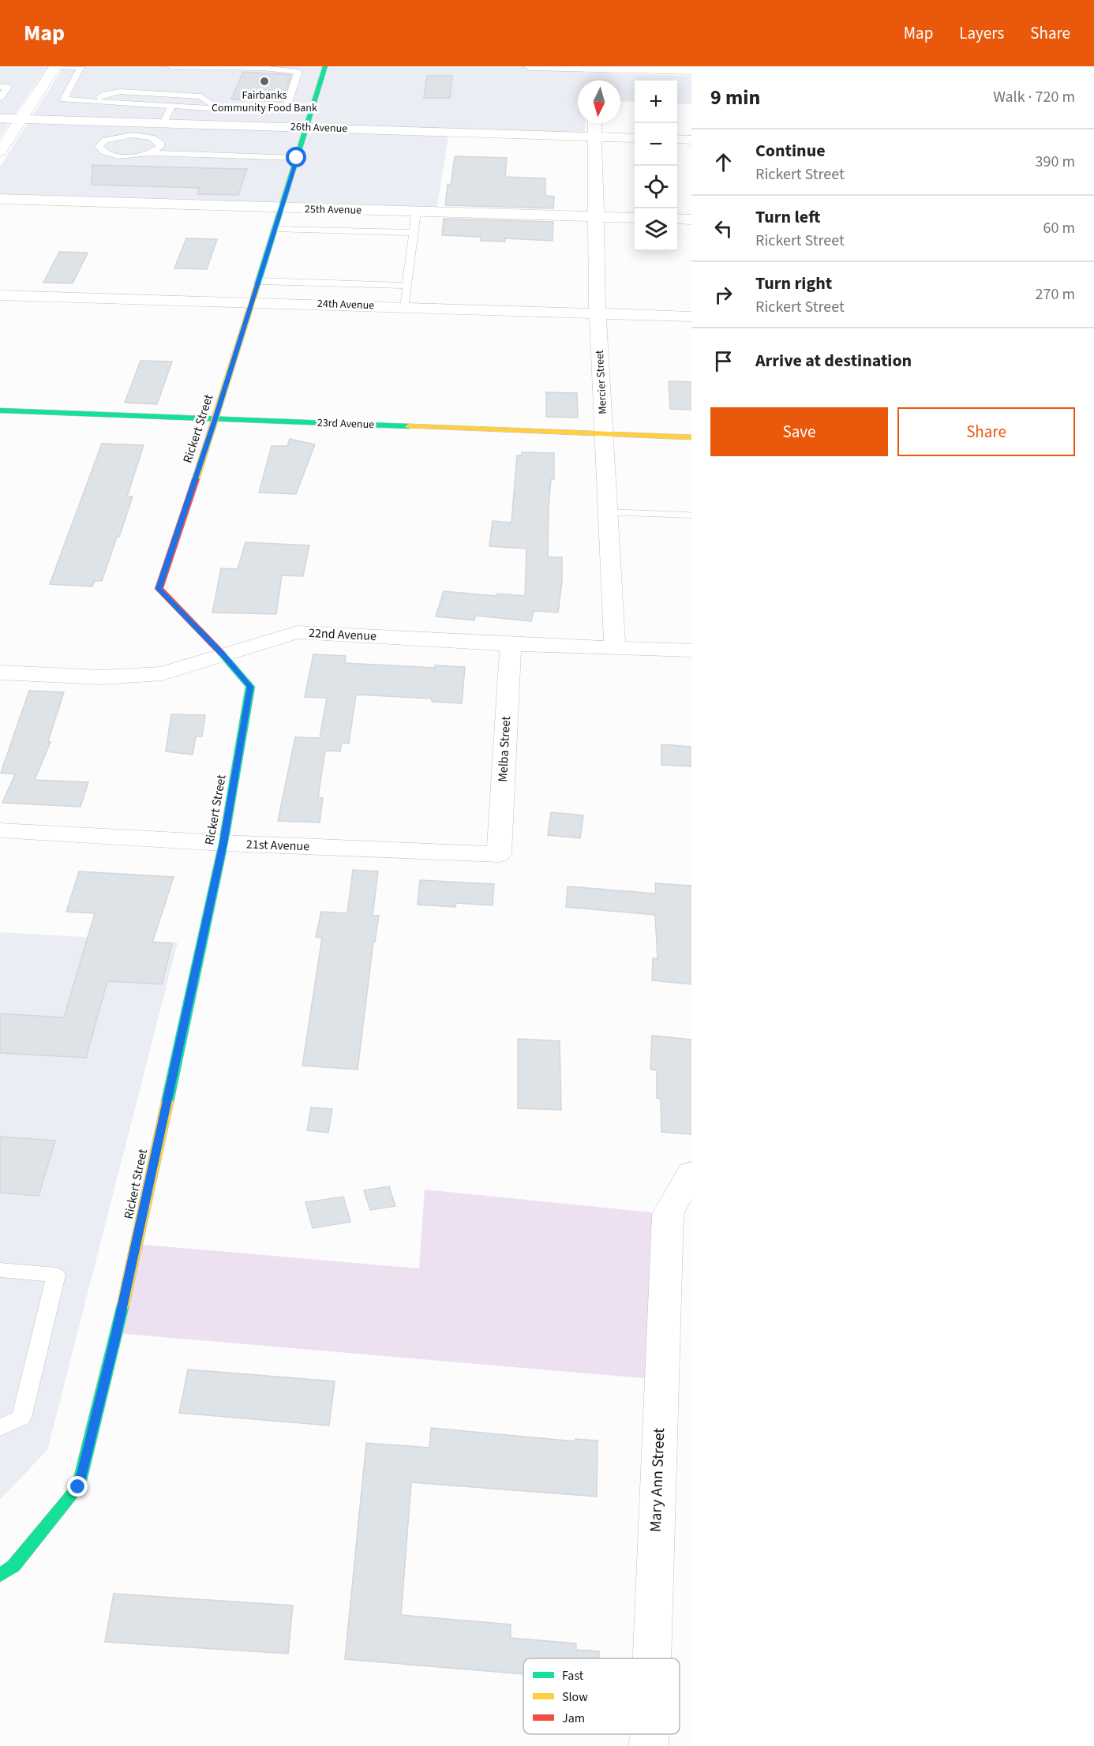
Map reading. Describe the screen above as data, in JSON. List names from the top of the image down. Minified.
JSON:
{"streets":{"street":["26th Avenue","25th Avenue","24th Avenue","Mercier Street","23rd Avenue","Rickert Street","22nd Avenue","Melba Street","21st Avenue","Mary Ann Street"]},"crossings":[["26th Avenue","Mercier Street"],["26th Avenue","Rickert Street"],["25th Avenue","Mercier Street"],["25th Avenue","Rickert Street"],["24th Avenue","Mercier Street"],["24th Avenue","Rickert Street"],["Mercier Street","23rd Avenue"],["Mercier Street","22nd Avenue"],["23rd Avenue","Rickert Street"],["Rickert Street","22nd Avenue"],["Rickert Street","21st Avenue"],["22nd Avenue","Melba Street"],["Melba Street","21st Avenue"]],"places":["Fairbanks Community Food Bank"],"legend":["Fast","Slow","Jam"],"north":"bottom","page":{"header":"Map","nav":["Map","Layers","Share"],"heading":["9 min","Walk · 720 m"],"map_buttons":["+","−"],"list":[["Continue","Rickert Street","390 m"],["Turn left","Rickert Street","60 m"],["Turn right","Rickert Street","270 m"],"Arrive at destination"],"buttons":["Save","Share"]}}
